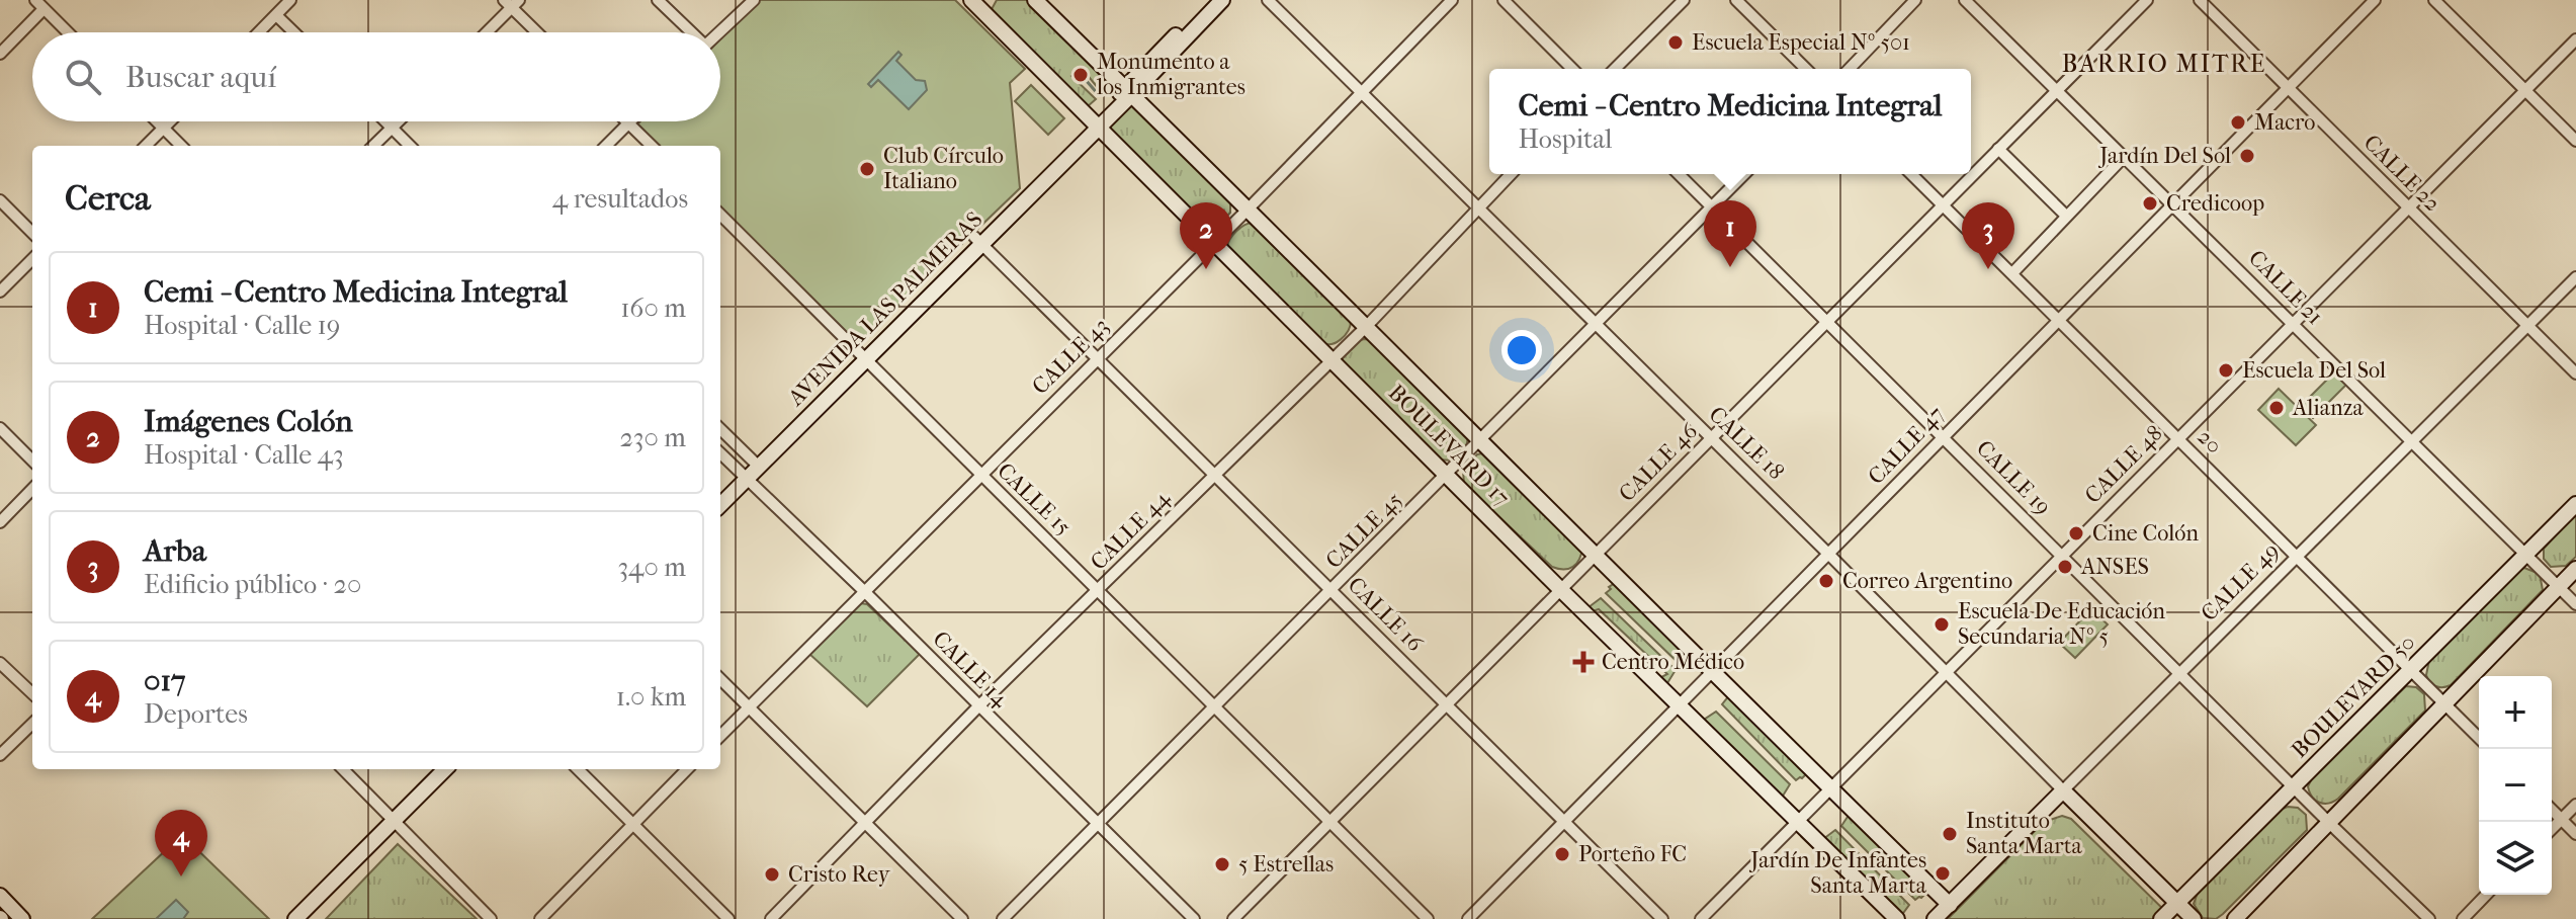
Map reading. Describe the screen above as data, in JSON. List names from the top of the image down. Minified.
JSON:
{"streets":{"main road":["AVENIDA LAS PALMERAS","CALLE 18","BOULEVARD 17","CALLE 49","BOULEVARD 50"],"street":["CALLE 22","CALLE 21","CALLE 43","20","CALLE 47","CALLE 46","CALLE 48","CALLE 19","CALLE 15","CALLE 44","CALLE 45","CALLE 16","CALLE 14"]},"crossings":[["CALLE 22","CALLE 47"],["CALLE 22","CALLE 48"],["CALLE 22","CALLE 49"],["CALLE 21","CALLE 47"],["CALLE 21","CALLE 46"],["CALLE 21","CALLE 48"],["CALLE 21","CALLE 49"],["CALLE 21","BOULEVARD 50"],["AVENIDA LAS PALMERAS","BOULEVARD 17"],["AVENIDA LAS PALMERAS","CALLE 15"],["AVENIDA LAS PALMERAS","CALLE 16"],["AVENIDA LAS PALMERAS","CALLE 14"],["CALLE 43","CALLE 18"],["CALLE 43","BOULEVARD 17"],["CALLE 43","CALLE 15"],["CALLE 43","CALLE 16"],["CALLE 43","CALLE 14"],["20","CALLE 47"],["20","CALLE 46"],["20","CALLE 48"],["20","CALLE 49"],["20","BOULEVARD 50"],["CALLE 18","CALLE 47"],["CALLE 18","CALLE 46"],["CALLE 18","CALLE 48"],["CALLE 18","CALLE 44"],["CALLE 18","CALLE 45"],["CALLE 18","CALLE 49"],["CALLE 18","BOULEVARD 50"],["BOULEVARD 17","CALLE 47"],["BOULEVARD 17","CALLE 46"],["BOULEVARD 17","CALLE 48"],["BOULEVARD 17","CALLE 44"],["BOULEVARD 17","CALLE 45"],["BOULEVARD 17","CALLE 49"],["CALLE 47","CALLE 19"],["CALLE 47","CALLE 16"],["CALLE 46","CALLE 19"],["CALLE 46","CALLE 15"],["CALLE 46","CALLE 16"],["CALLE 48","CALLE 19"],["CALLE 19","CALLE 45"],["CALLE 19","CALLE 49"],["CALLE 19","BOULEVARD 50"],["CALLE 15","CALLE 44"],["CALLE 15","CALLE 45"],["CALLE 44","CALLE 16"],["CALLE 44","CALLE 14"],["CALLE 45","CALLE 16"],["CALLE 45","CALLE 14"]],"districts":["BARRIO MITRE"],"places":{"other":["Escuela Especial Nº 501","Monumento a los Inmigrantes","Macro","Jardín Del Sol","Club Círculo Italiano","Credicoop","Escuela Del Sol","Alianza","Cine Colón","ANSES","Correo Argentino","Escuela De Educación Secundaria Nº 5","Instituto Santa Marta","Porteño FC","5 Estrellas","Jardín De Infantes Santa Marta","Cristo Rey"],"health":["Centro Médico"]},"page":{"search":"Buscar aquí","popup":["Cemi - Centro Medicina Integral","Hospital"],"heading":["Cerca","4 resultados"],"pins":["1","2","3","4"],"list":[{"mark":"1","name":"Cemi - Centro Medicina Integral","note":"Hospital · Calle 19","value":"160 m"},{"mark":"2","name":"Imágenes Colón","note":"Hospital · Calle 43","value":"230 m"},{"mark":"3","name":"Arba","note":"Edificio público · 20","value":"340 m"},{"mark":"4","name":"017","note":"Deportes","value":"1.0 km"}],"map_buttons":["+","−"]}}
